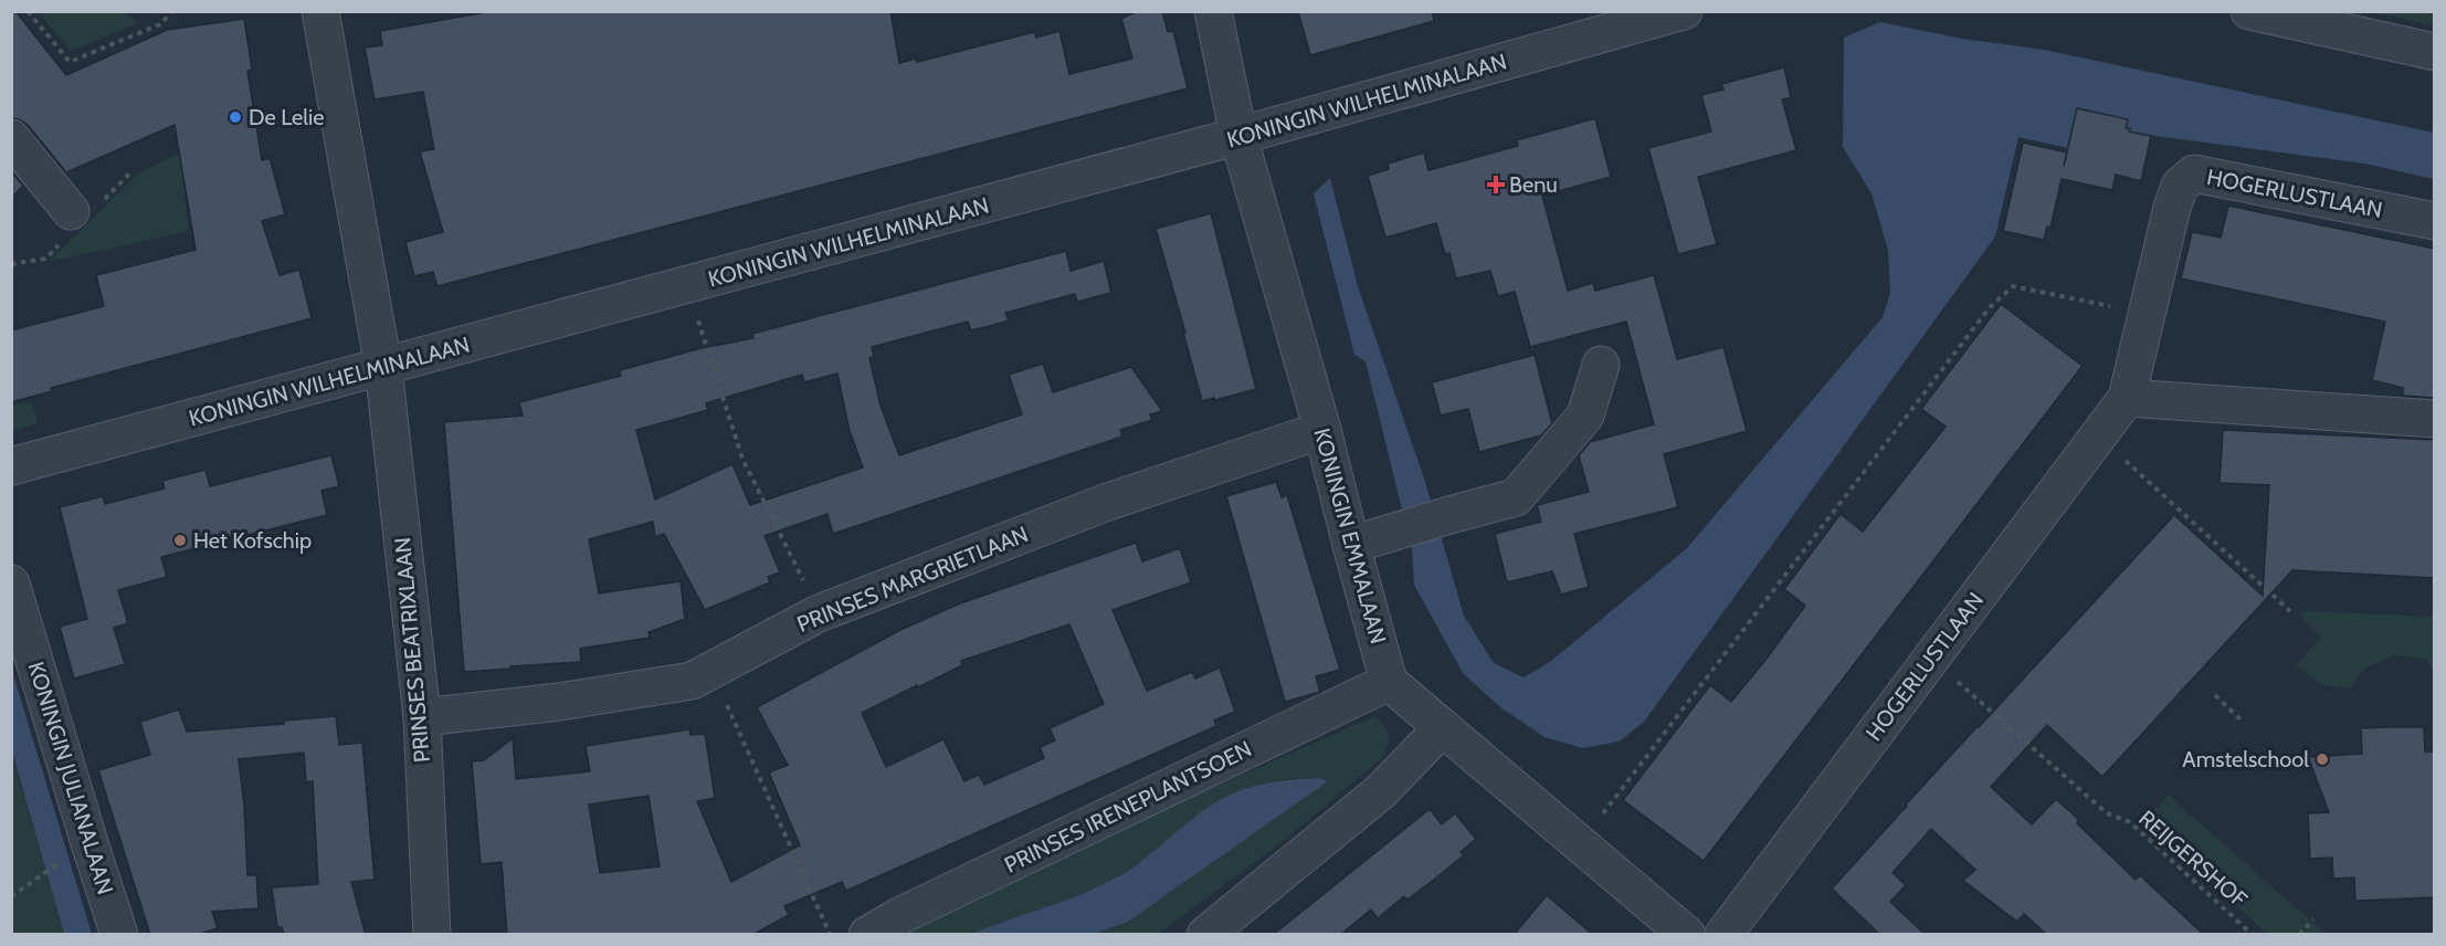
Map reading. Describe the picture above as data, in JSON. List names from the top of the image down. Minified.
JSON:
{"streets":{"street":["KONINGIN WILHELMINALAAN","HOGERLUSTLAAN","KONINGIN EMMALAAN","PRINSES MARGRIETLAAN","PRINSES BEATRIXLAAN","KONINGIN JULIANALAAN","PRINSES IRENEPLANTSOEN"],"path":["REIJGERSHOF"]},"crossings":[["KONINGIN WILHELMINALAAN","KONINGIN EMMALAAN"],["KONINGIN WILHELMINALAAN","PRINSES BEATRIXLAAN"],["HOGERLUSTLAAN","REIJGERSHOF"],["KONINGIN EMMALAAN","PRINSES MARGRIETLAAN"],["KONINGIN EMMALAAN","PRINSES IRENEPLANTSOEN"],["PRINSES MARGRIETLAAN","PRINSES BEATRIXLAAN"]],"places":{"other":["De Lelie","Het Kofschip","Amstelschool"],"health":["Benu"]}}
